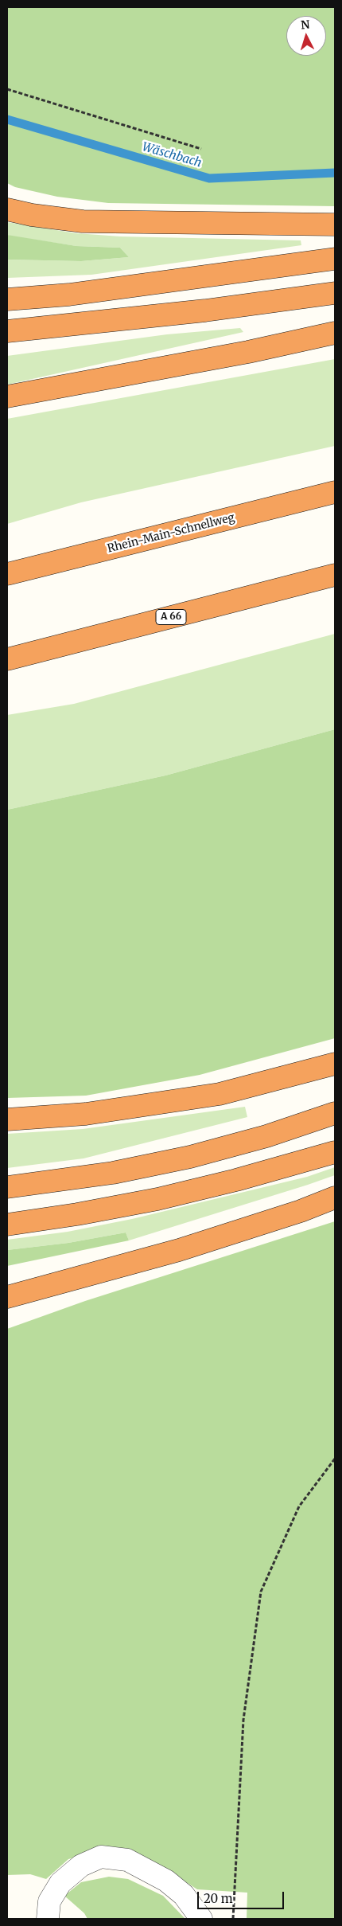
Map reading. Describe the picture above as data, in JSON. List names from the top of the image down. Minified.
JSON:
{"streets":{"highway":["Rhein-Main-Schnellweg","A 66"]},"water":["Wäschbach"],"scale_bar":"20 m","north":"top"}
